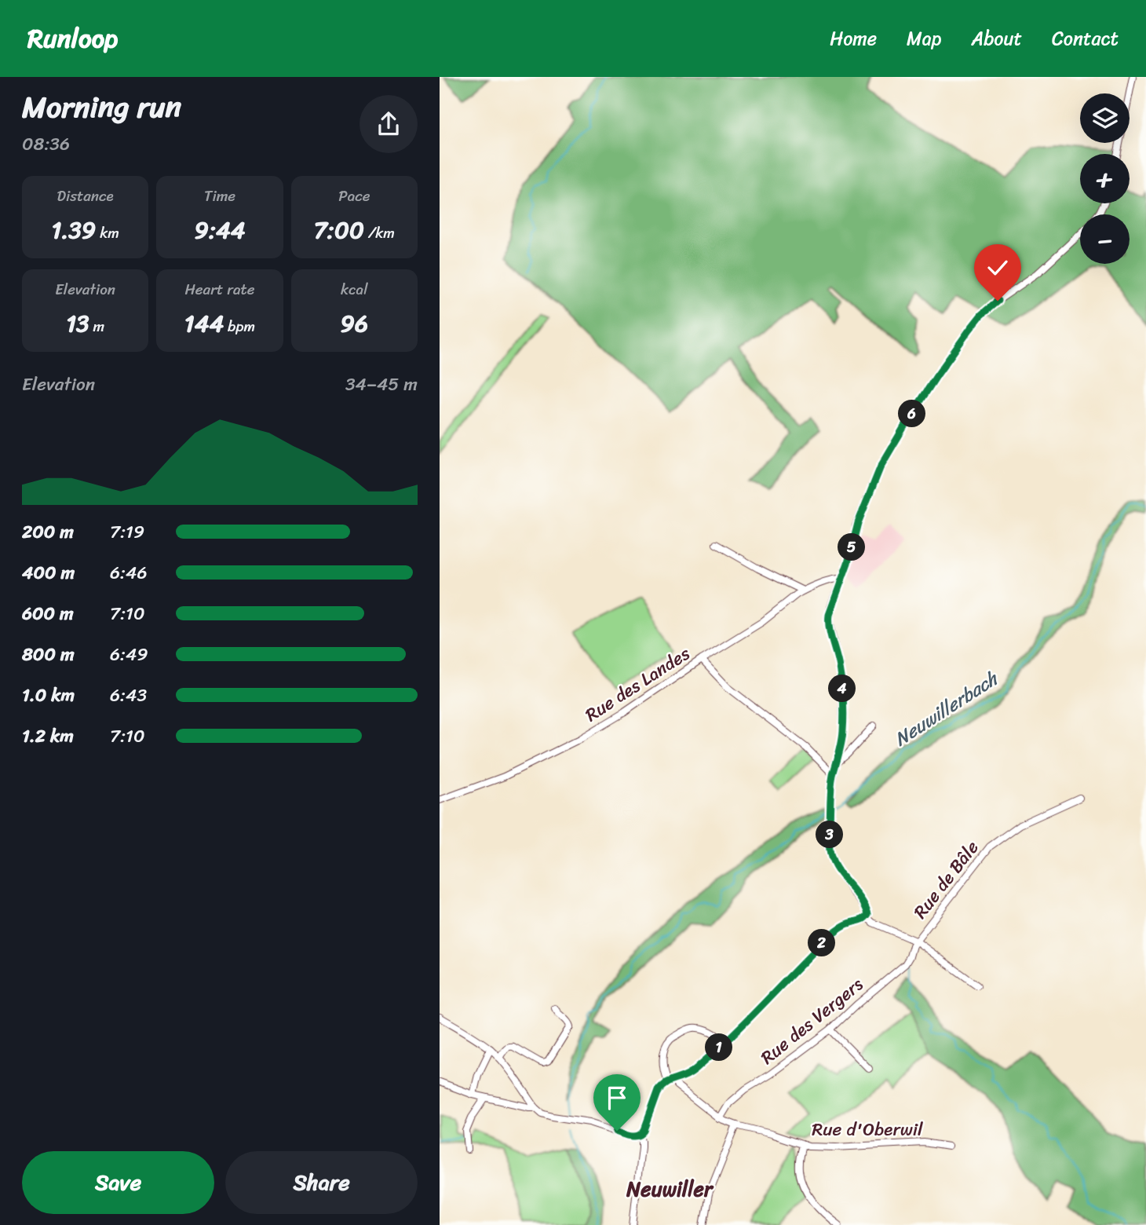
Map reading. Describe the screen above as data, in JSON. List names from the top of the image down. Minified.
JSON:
{"streets":{"street":["Rue des Landes","Rue de Bâle","Rue des Vergers","Rue d'Oberwil"]},"crossings":[["Rue de Bâle","Rue des Vergers"],["Rue des Vergers","Rue d'Oberwil"]],"districts":["Neuwiller"],"water":["Neuwillerbach"],"page":{"header":"Runloop","nav":["Home","Map","About","Contact"],"heading":["Morning run","08:36"],"map_buttons":["+","−"],"stats":[["Distance","1.39 km"],["Time","9:44"],["Pace","7:00 /km"],["Elevation","13 m"],["Heart rate","144 bpm"],["kcal","96"]],"chart":["Elevation","34–45 m"],"pins":["6","5","4","3","2","1"],"list":[{"name":"200 m","note":"7:19"},{"name":"400 m","note":"6:46"},{"name":"600 m","note":"7:10"},{"name":"800 m","note":"6:49"},{"name":"1.0 km","note":"6:43"},{"name":"1.2 km","note":"7:10"}],"buttons":["Save","Share"]}}
